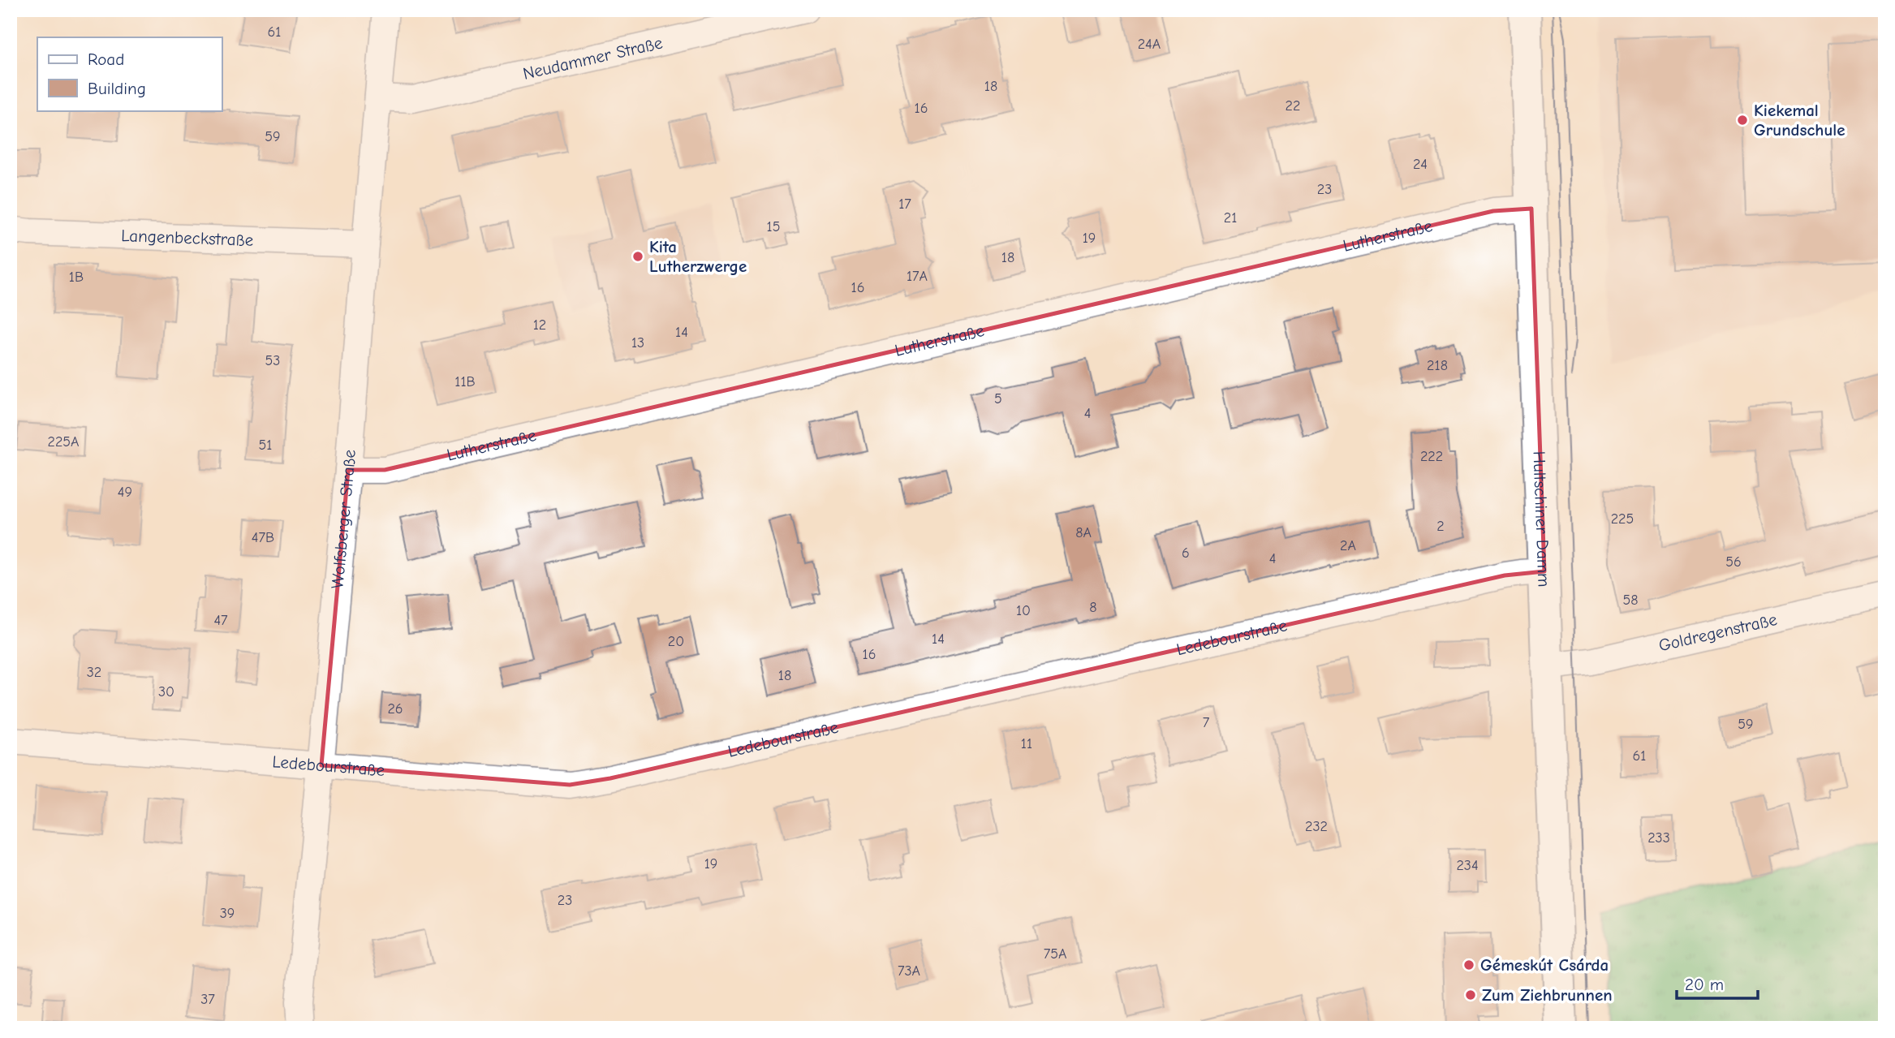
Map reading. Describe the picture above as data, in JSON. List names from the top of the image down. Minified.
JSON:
{"streets":{"main road":["Hultschiner Damm"],"street":["Neudammer Straße","Lutherstraße","Langenbeckstraße","Wolfsberger Straße","Goldregenstraße","Ledebourstraße"]},"crossings":[["Neudammer Straße","Wolfsberger Straße"],["Lutherstraße","Wolfsberger Straße"],["Lutherstraße","Hultschiner Damm"],["Langenbeckstraße","Wolfsberger Straße"],["Wolfsberger Straße","Ledebourstraße"],["Hultschiner Damm","Goldregenstraße"],["Hultschiner Damm","Ledebourstraße"]],"places":["Kiekemal Grundschule","Kita Lutherzwerge","Gémeskút Csárda","Zum Ziehbrunnen"],"house_numbers":["61","24A","18","22","16","59","24","23","17","21","15","19","18","17A","1B","16","12","14","13","53","218","11B","5","4","225A","51","222","49","225","2","8A","47B","2A","6","4","56","58","8","10","47","14","20","16","32","18","30","26","7","59","11","61","232","233","19","234","23","39","75A","73A","37"],"legend":["Road","Building"],"scale_bar":"20 m"}
